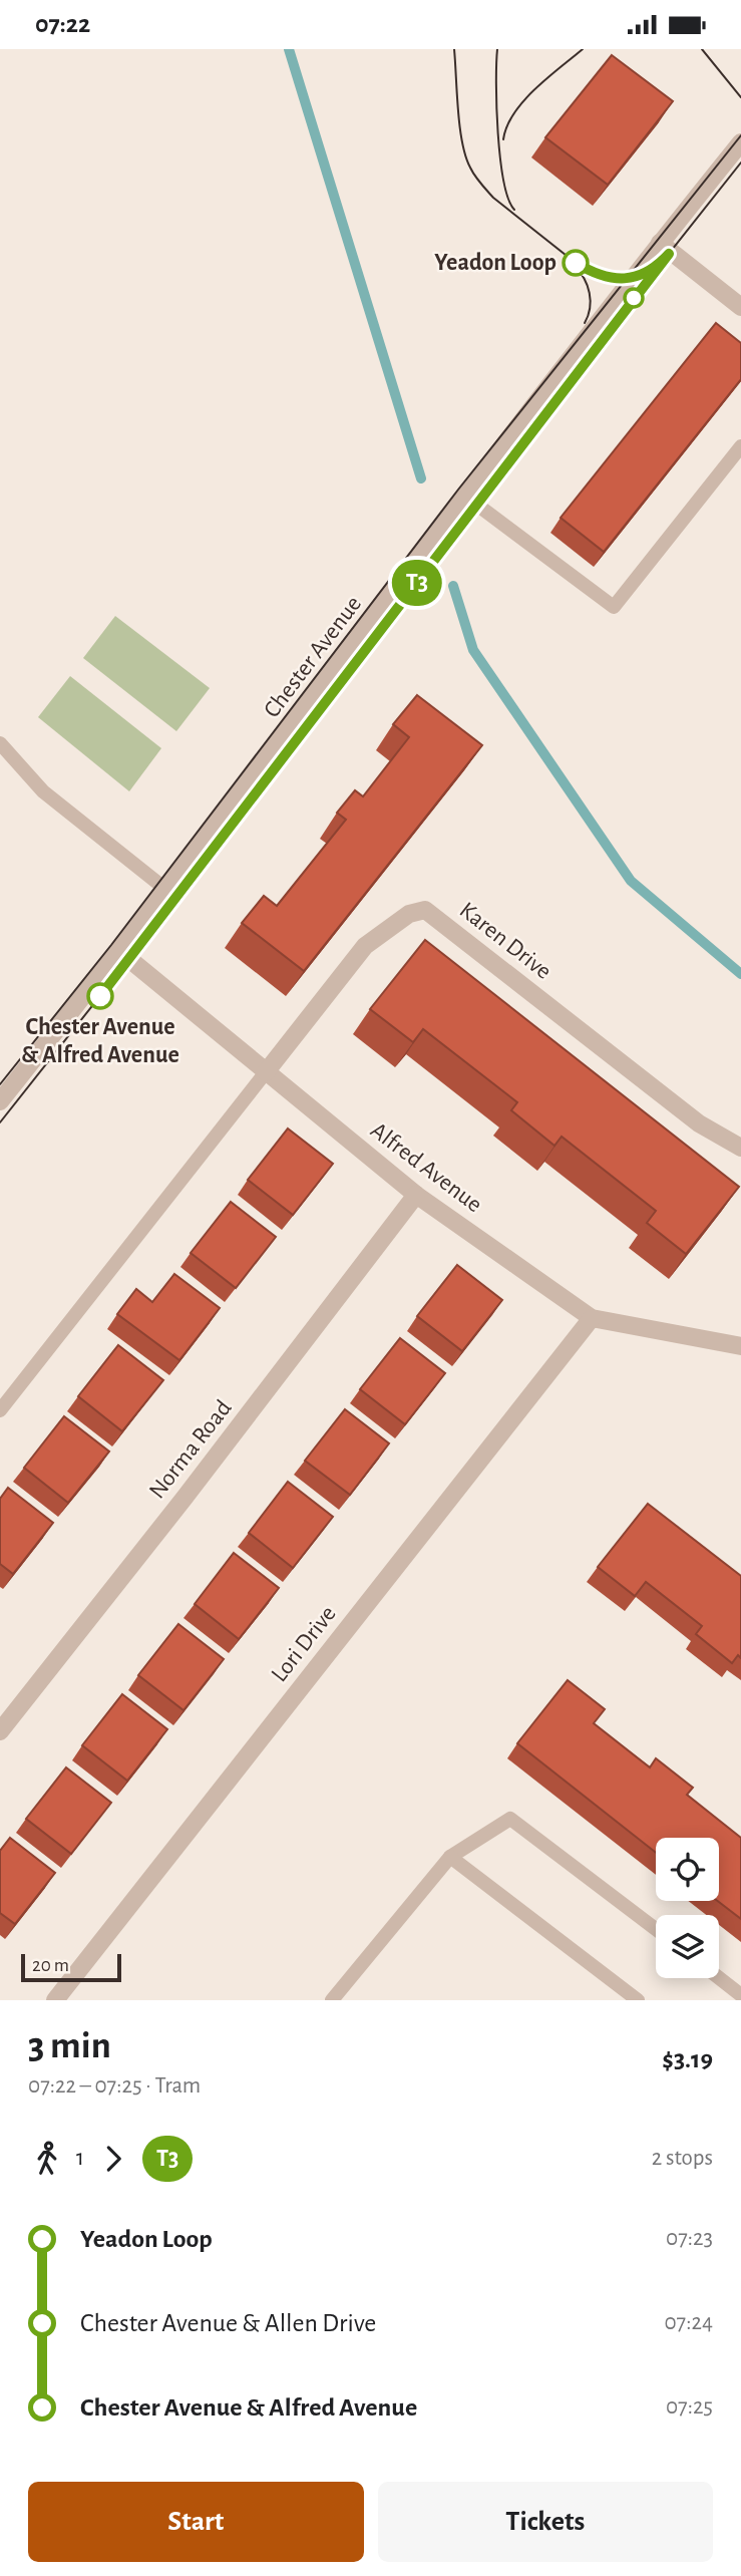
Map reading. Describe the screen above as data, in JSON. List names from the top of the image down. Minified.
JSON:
{"streets":{"street":["Chester Avenue","Karen Drive","Alfred Avenue","Norma Road","Lori Drive"]},"crossings":[["Chester Avenue","Alfred Avenue"],["Karen Drive","Alfred Avenue"],["Alfred Avenue","Norma Road"],["Alfred Avenue","Lori Drive"]],"places":["Yeadon Loop","Chester Avenue & Alfred Avenue"],"lines":["tram line T3"],"scale_bar":"20 m","page":{"status":"07:22","on_map":"T3","scale":"20 m","heading":["3 min","07:22 – 07:25 · Tram","$3.19"],"legs":["1","T3","2 stops"],"list":[{"name":"Yeadon Loop","value":"07:23"},{"name":"Chester Avenue & Allen Drive","value":"07:24"},{"name":"Chester Avenue & Alfred Avenue","value":"07:25"}],"buttons":["Start","Tickets"]}}
